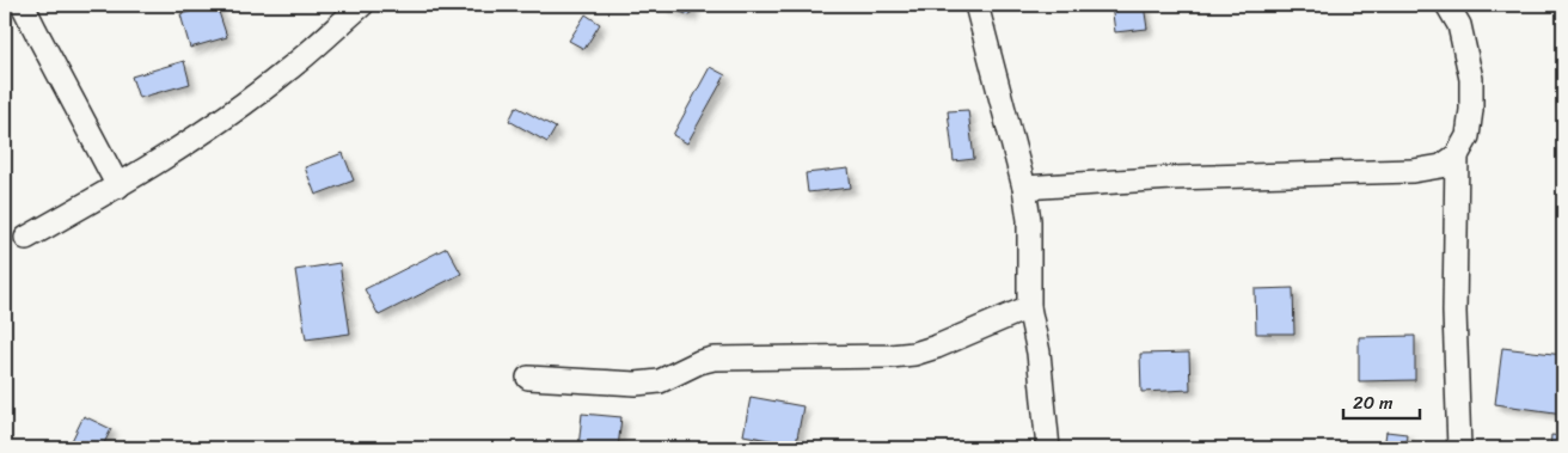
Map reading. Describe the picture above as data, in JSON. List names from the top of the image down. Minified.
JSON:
{"scale_bar":"20 m"}
